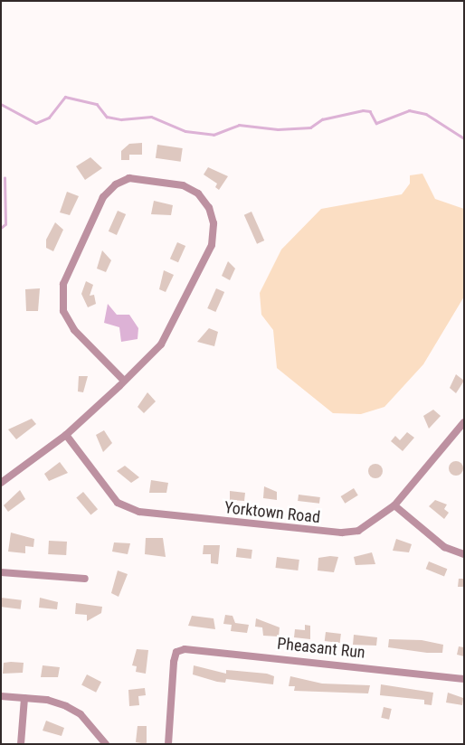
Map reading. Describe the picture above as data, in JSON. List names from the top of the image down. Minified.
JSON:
{"streets":{"street":["Yorktown Road","Pheasant Run"]}}
